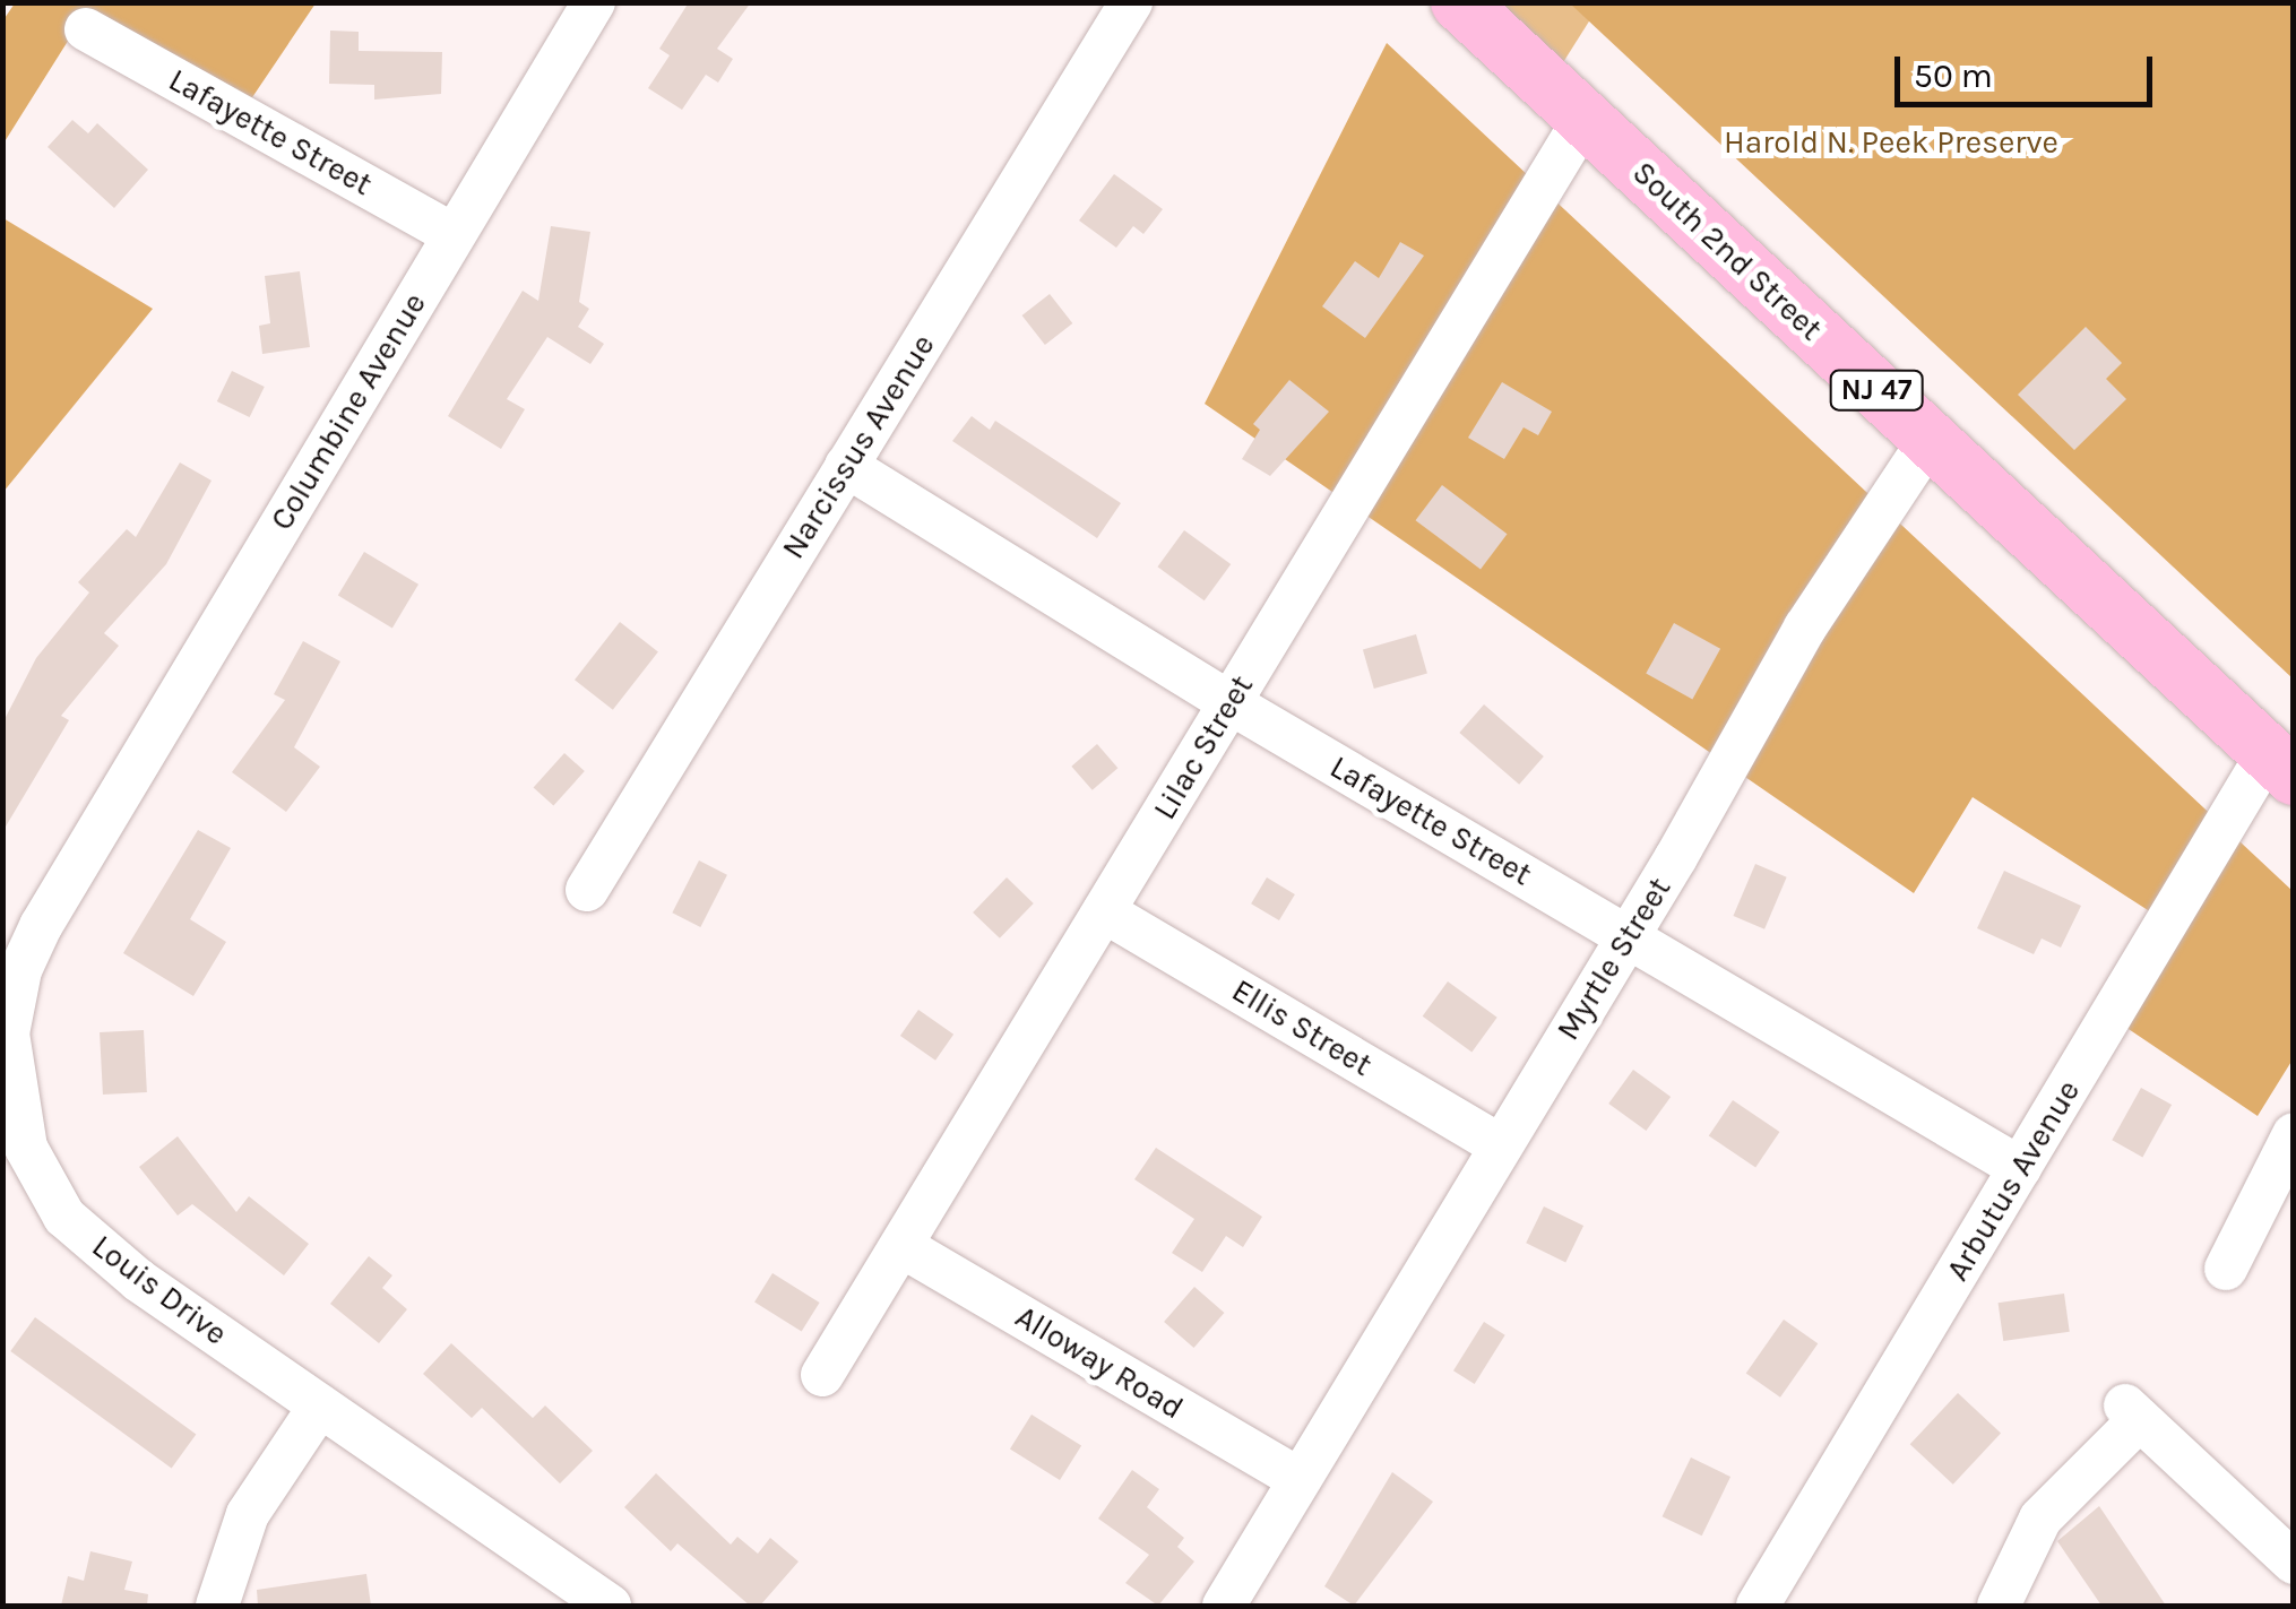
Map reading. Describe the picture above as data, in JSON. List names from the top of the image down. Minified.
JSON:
{"streets":{"main road":["South 2nd Street","NJ 47"],"street":["Lafayette Street","Columbine Avenue","Narcissus Avenue","Lilac Street","Myrtle Street","Ellis Street","Arbutus Avenue","Louis Drive","Alloway Road"]},"crossings":[["Lafayette Street","Columbine Avenue"],["Lafayette Street","Narcissus Avenue"],["Lafayette Street","Lilac Street"],["Lafayette Street","Myrtle Street"],["Lafayette Street","Arbutus Avenue"],["South 2nd Street","Lilac Street"],["South 2nd Street","Myrtle Street"],["South 2nd Street","Arbutus Avenue"],["Columbine Avenue","Louis Drive"],["Lilac Street","Ellis Street"],["Lilac Street","Alloway Road"],["Myrtle Street","Ellis Street"],["Myrtle Street","Alloway Road"]],"parks":["Harold N. Peek Preserve"],"scale_bar":"50 m"}
